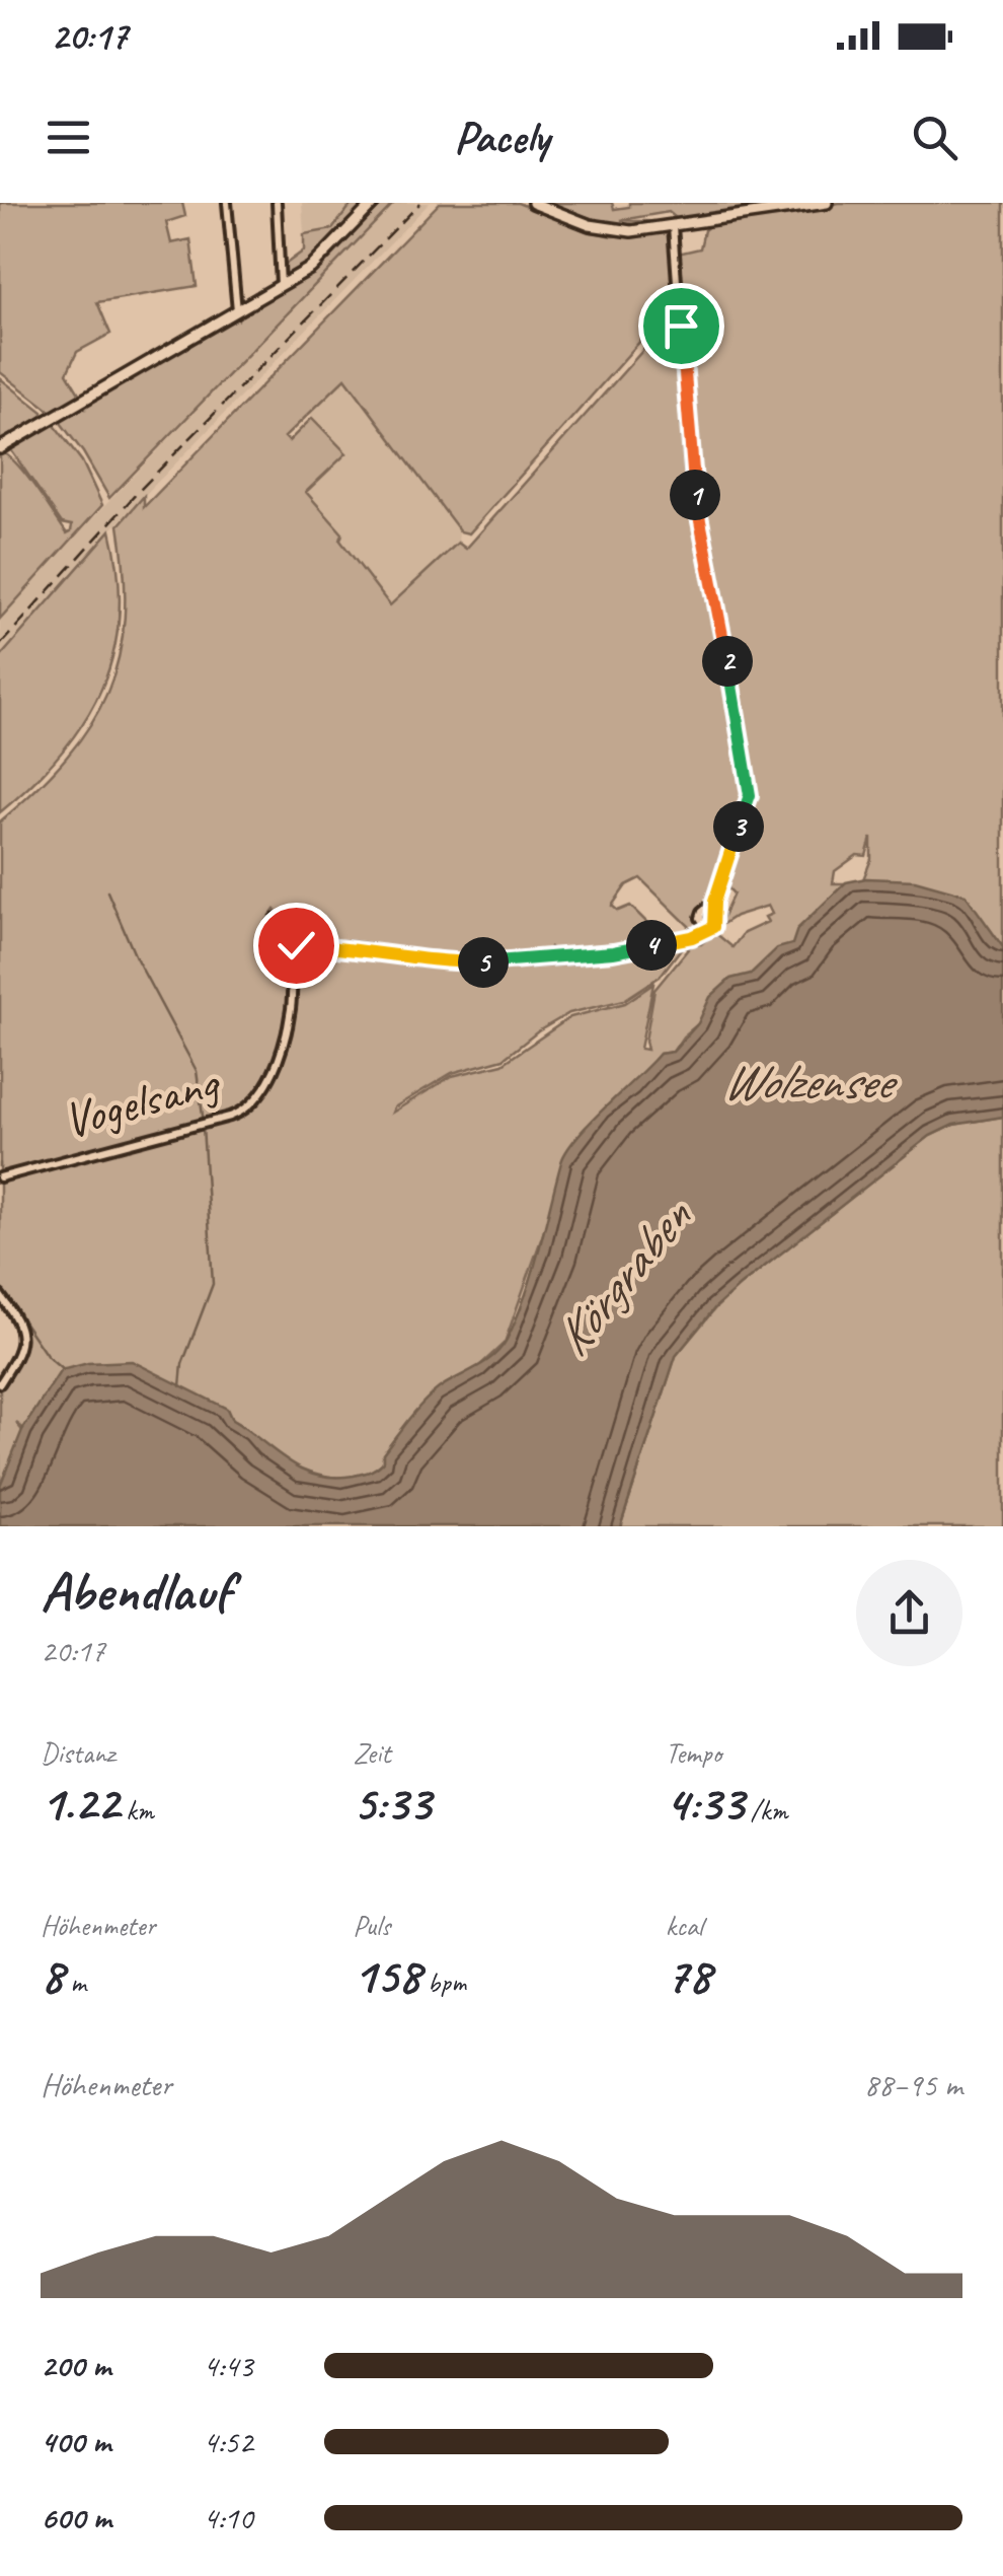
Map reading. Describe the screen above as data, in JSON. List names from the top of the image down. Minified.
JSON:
{"streets":{"street":["Vogelsang"]},"water":["Wolzensee","Körgraben"],"page":{"status":"20:17","header":"Pacely","pins":["1","2","3","4","5"],"heading":["Abendlauf","20:17"],"stats":[["Distanz","1.22 km"],["Zeit","5:33"],["Tempo","4:33 /km"],["Höhenmeter","8 m"],["Puls","158 bpm"],["kcal","78"]],"chart":["Höhenmeter","88–95 m"],"list":[{"name":"200 m","note":"4:43"},{"name":"400 m","note":"4:52"},{"name":"600 m","note":"4:10"}]}}
